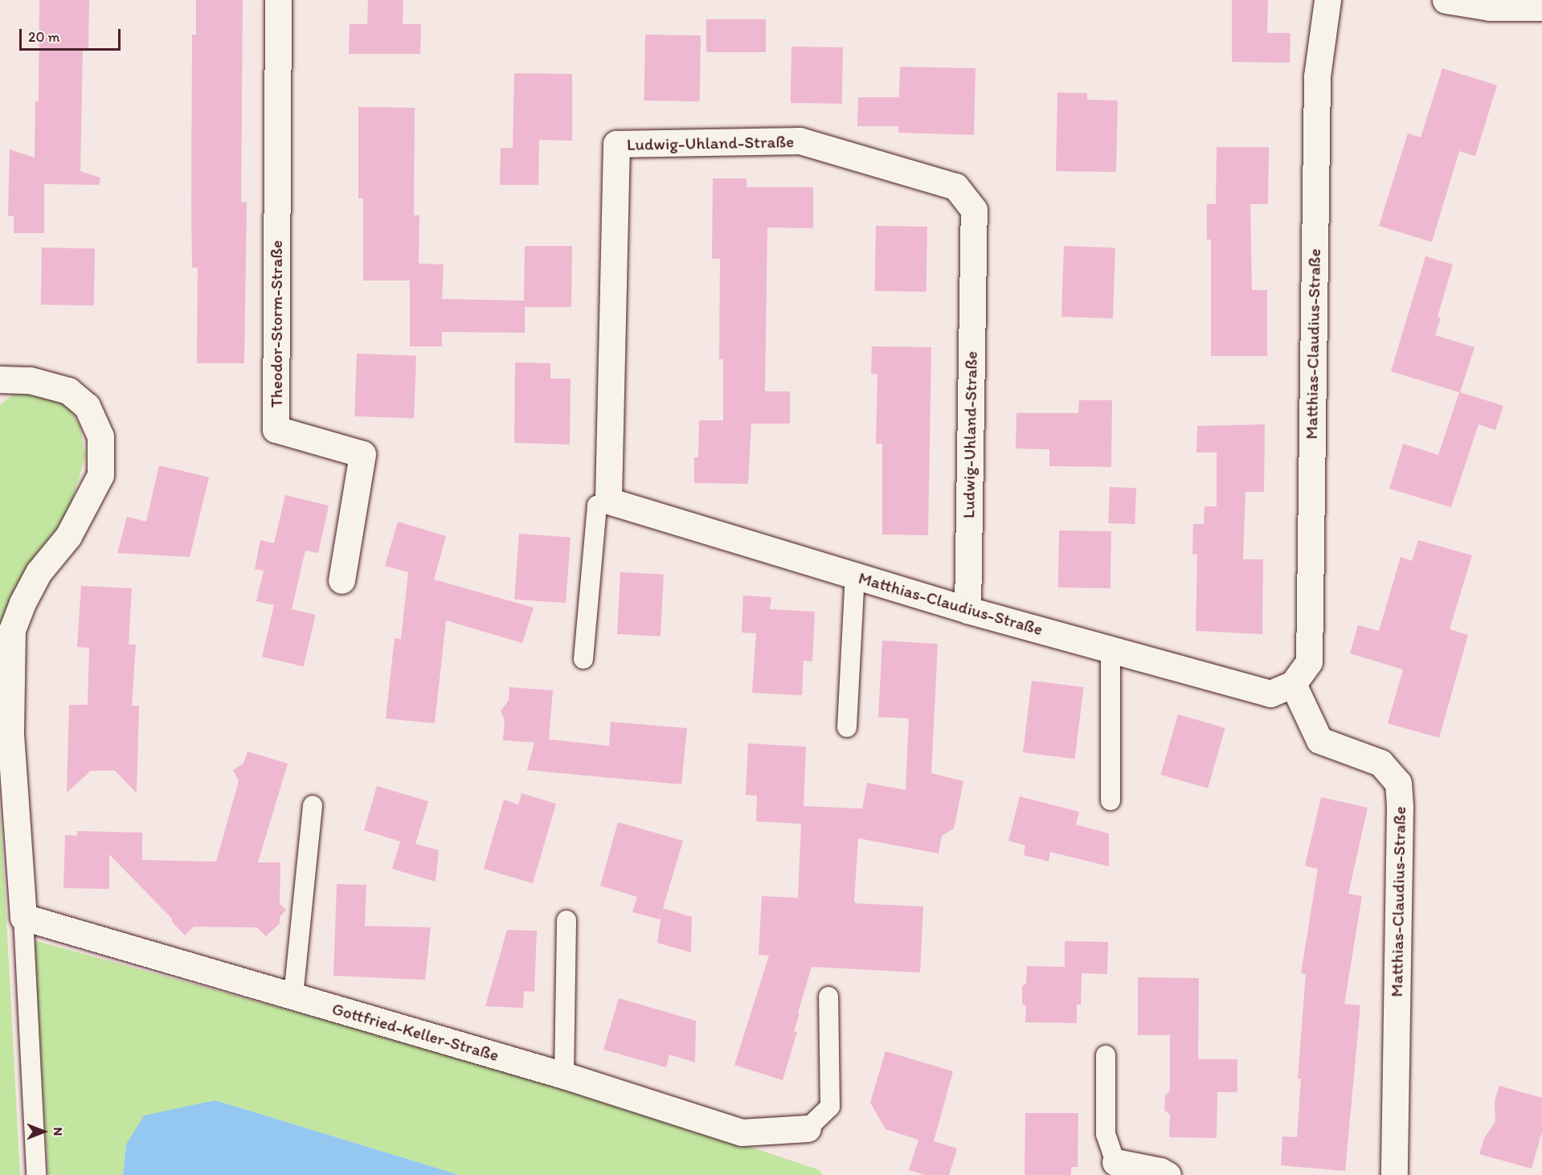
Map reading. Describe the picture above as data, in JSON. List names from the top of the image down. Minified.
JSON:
{"streets":{"street":["Ludwig-Uhland-Straße","Theodor-Storm-Straße","Matthias-Claudius-Straße","Gottfried-Keller-Straße"]},"crossings":[["Ludwig-Uhland-Straße","Matthias-Claudius-Straße"]],"scale_bar":"20 m","north":"right"}
